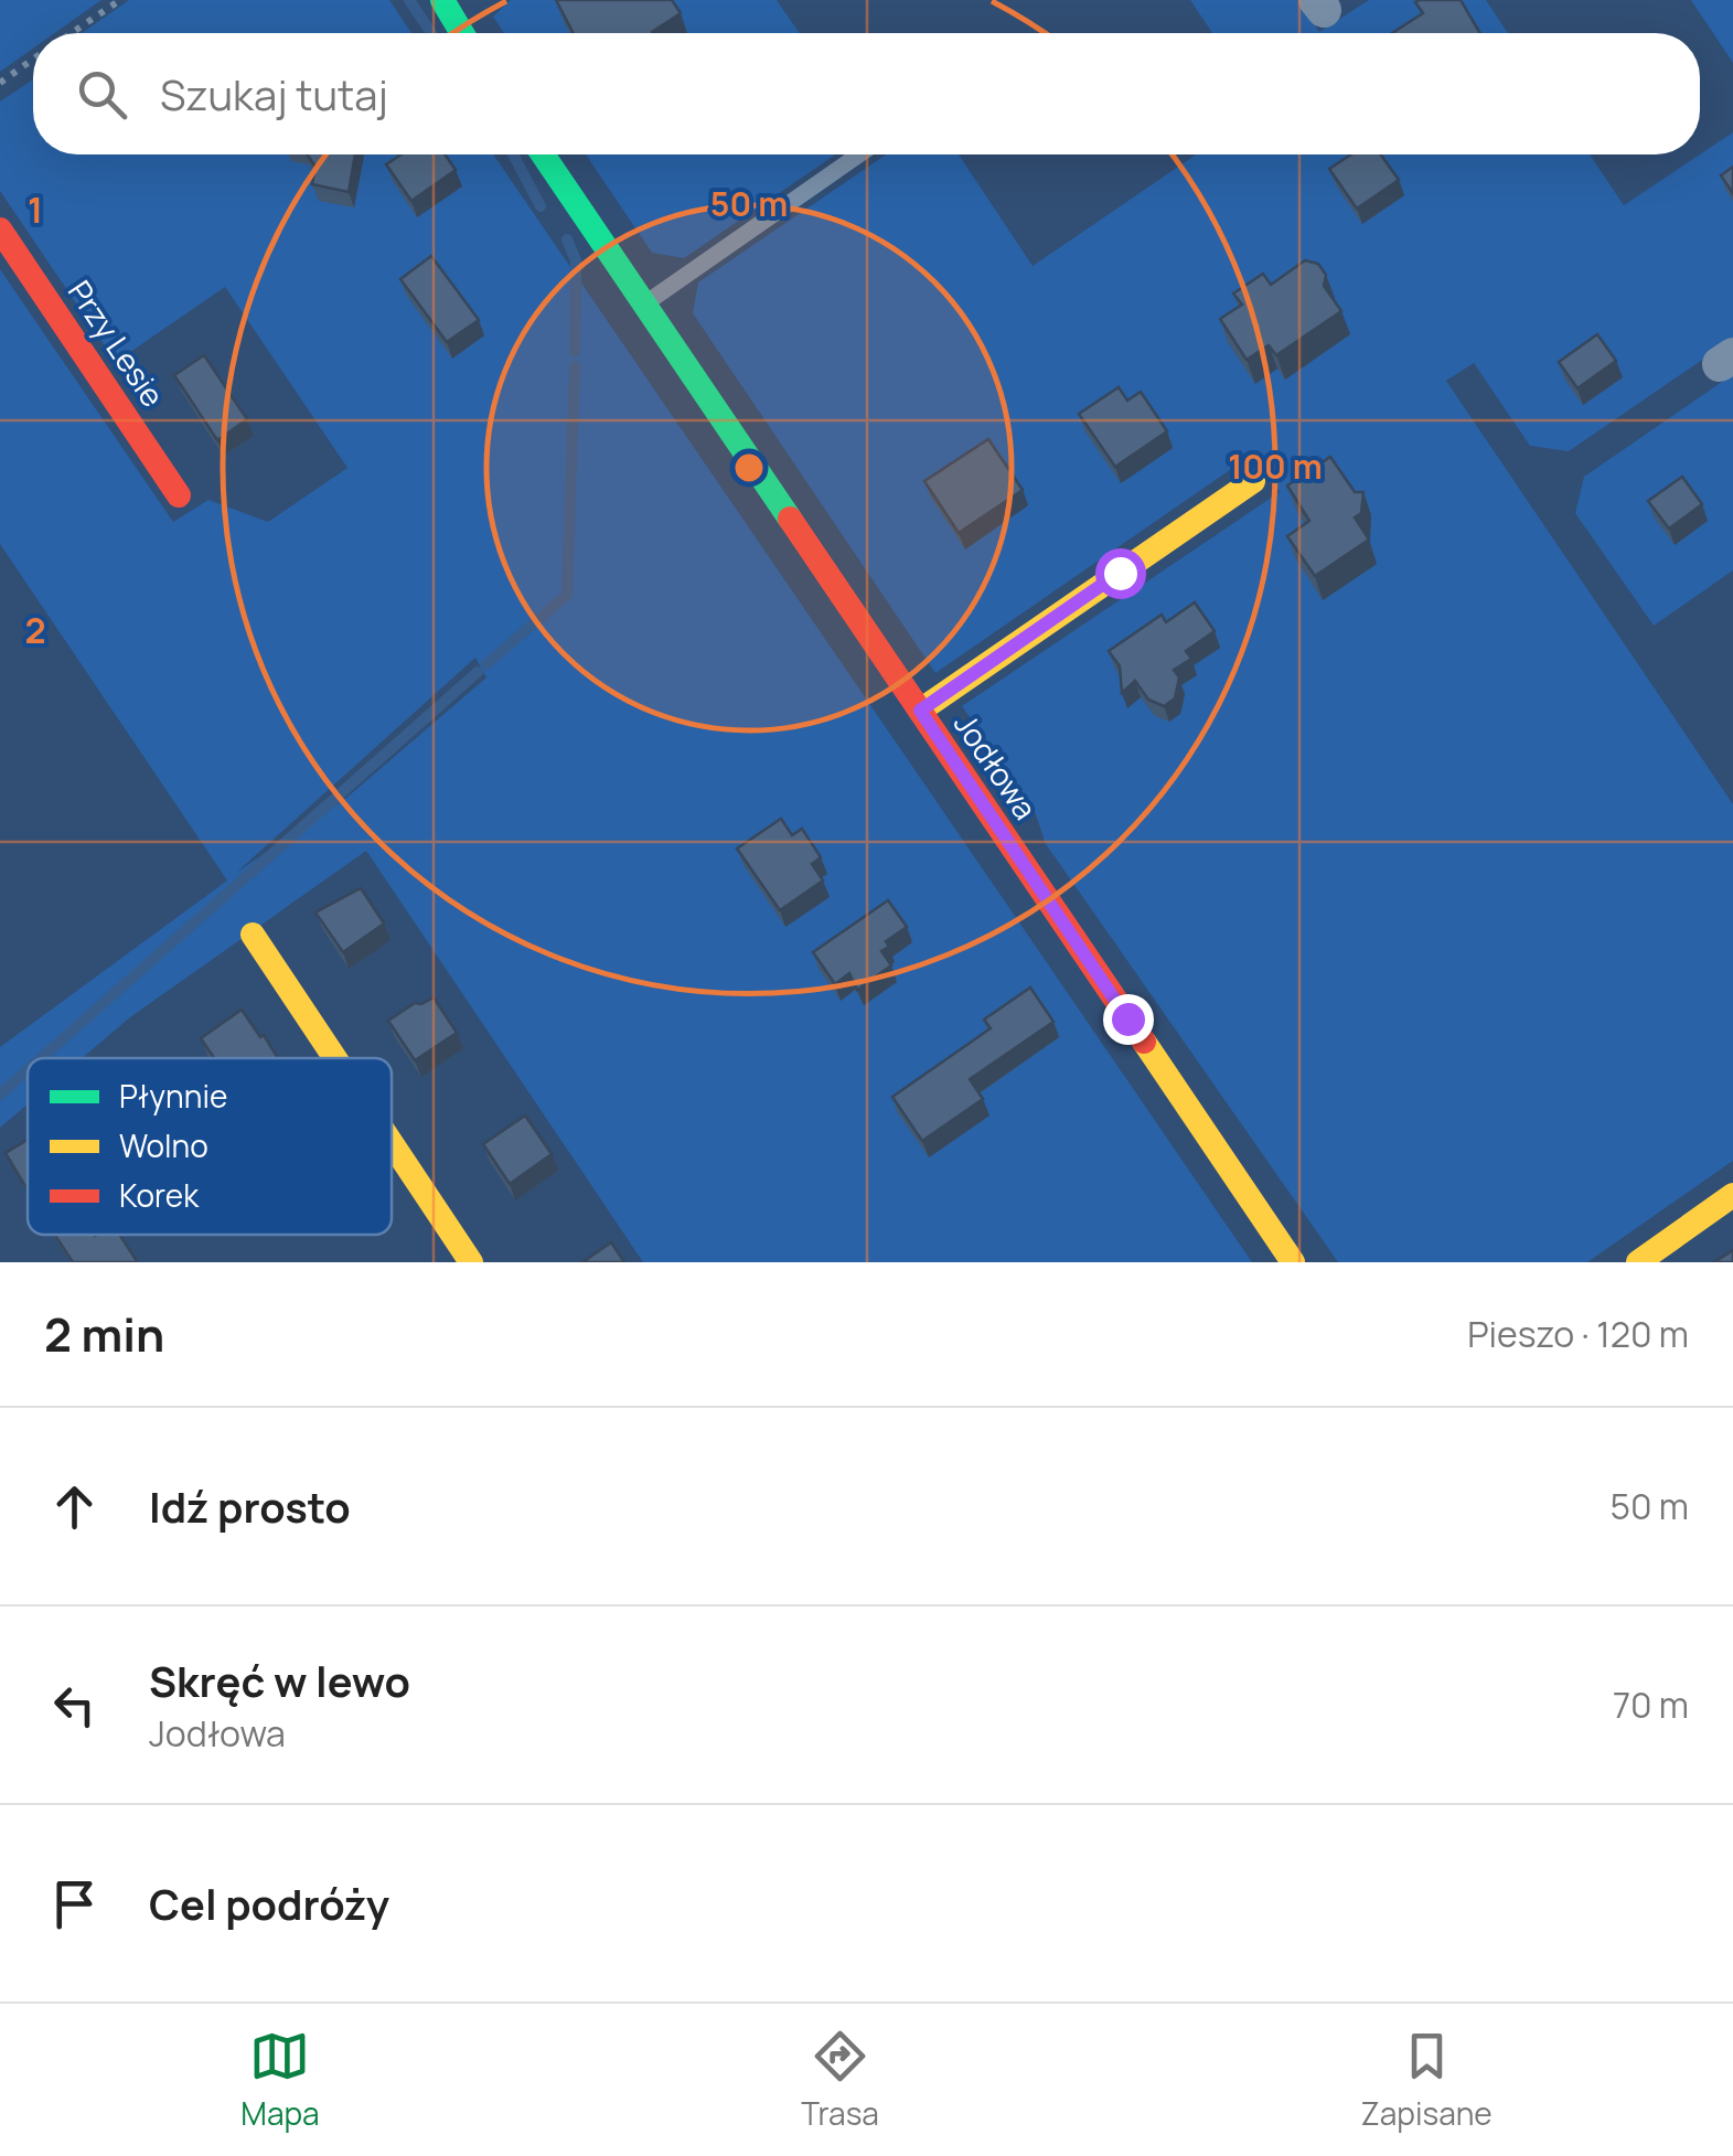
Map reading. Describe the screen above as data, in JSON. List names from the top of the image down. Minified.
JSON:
{"streets":{"street":["Przy Lesie","Jodłowa"]},"legend":["Płynnie","Wolno","Korek"],"page":{"search":"Szukaj tutaj","heading":["2 min","Pieszo · 120 m"],"list":[["Idź prosto","50 m"],["Skręć w lewo","Jodłowa","70 m"],"Cel podróży"],"nav":["Mapa","Trasa","Zapisane"]},"grid":{"rows":["1","2"]},"rings":["50 m","100 m"]}
